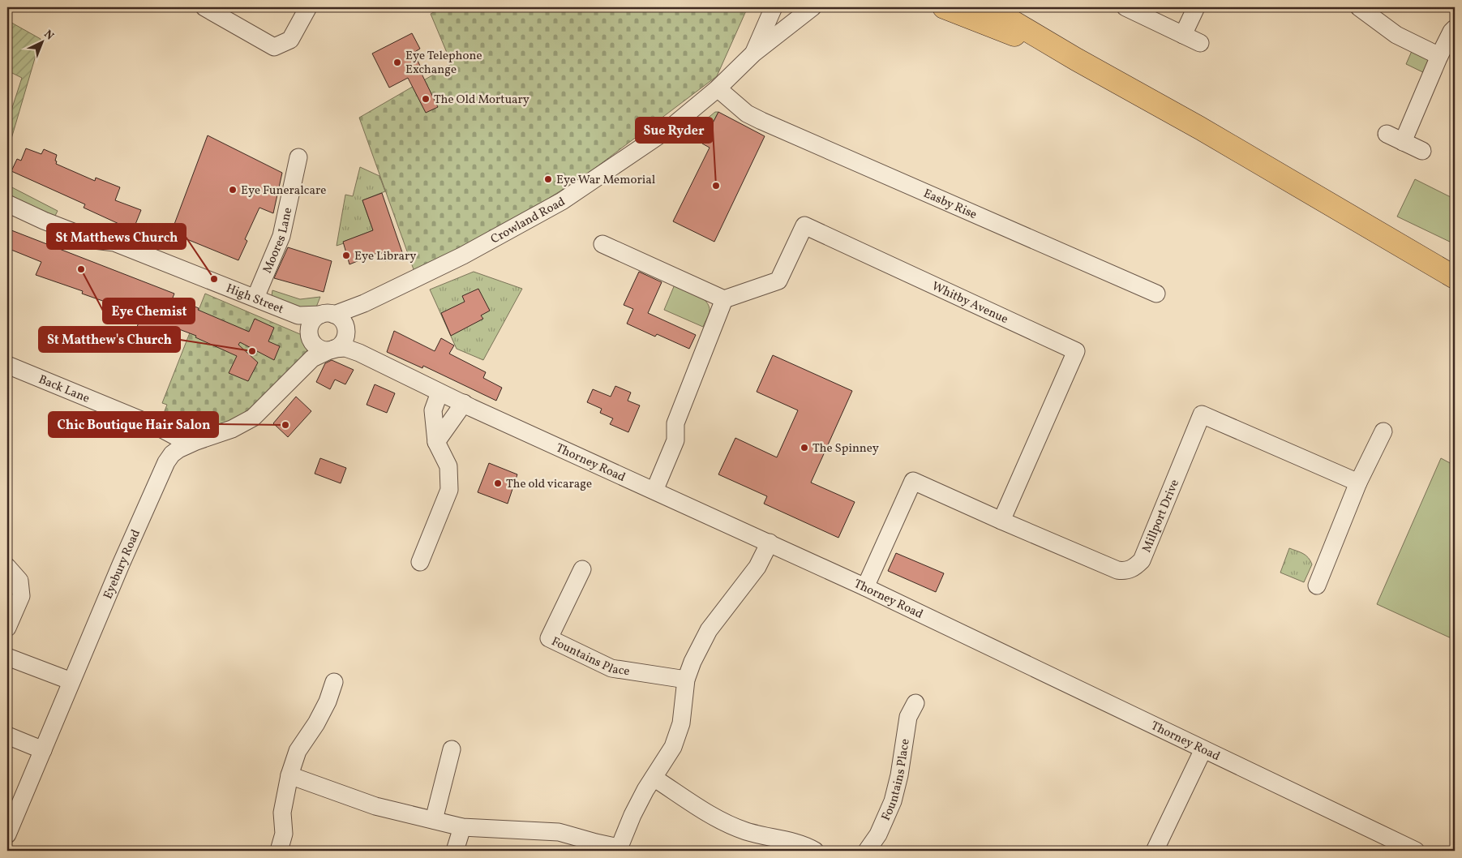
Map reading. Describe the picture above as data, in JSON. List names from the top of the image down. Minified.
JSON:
{"streets":{"street":["Easby Rise","Crowland Road","Moores Lane","High Street","Whitby Avenue","Back Lane","Thorney Road","Millport Drive","Eyebury Road","Fountains Place"]},"crossings":[["Easby Rise","Crowland Road"],["Crowland Road","High Street"],["Moores Lane","High Street"],["High Street","Thorney Road"],["High Street","Eyebury Road"],["Whitby Avenue","Millport Drive"],["Back Lane","Eyebury Road"],["Thorney Road","Millport Drive"],["Thorney Road","Eyebury Road"]],"places":["Eye Telephone Exchange","The Old Mortuary","Eye War Memorial","Sue Ryder","Eye Funeralcare","Eye Library","Eye Chemist","St Matthews Church","St Matthew's Church","Chic Boutique Hair Salon","The Spinney","The old vicarage"],"north":"top right"}
